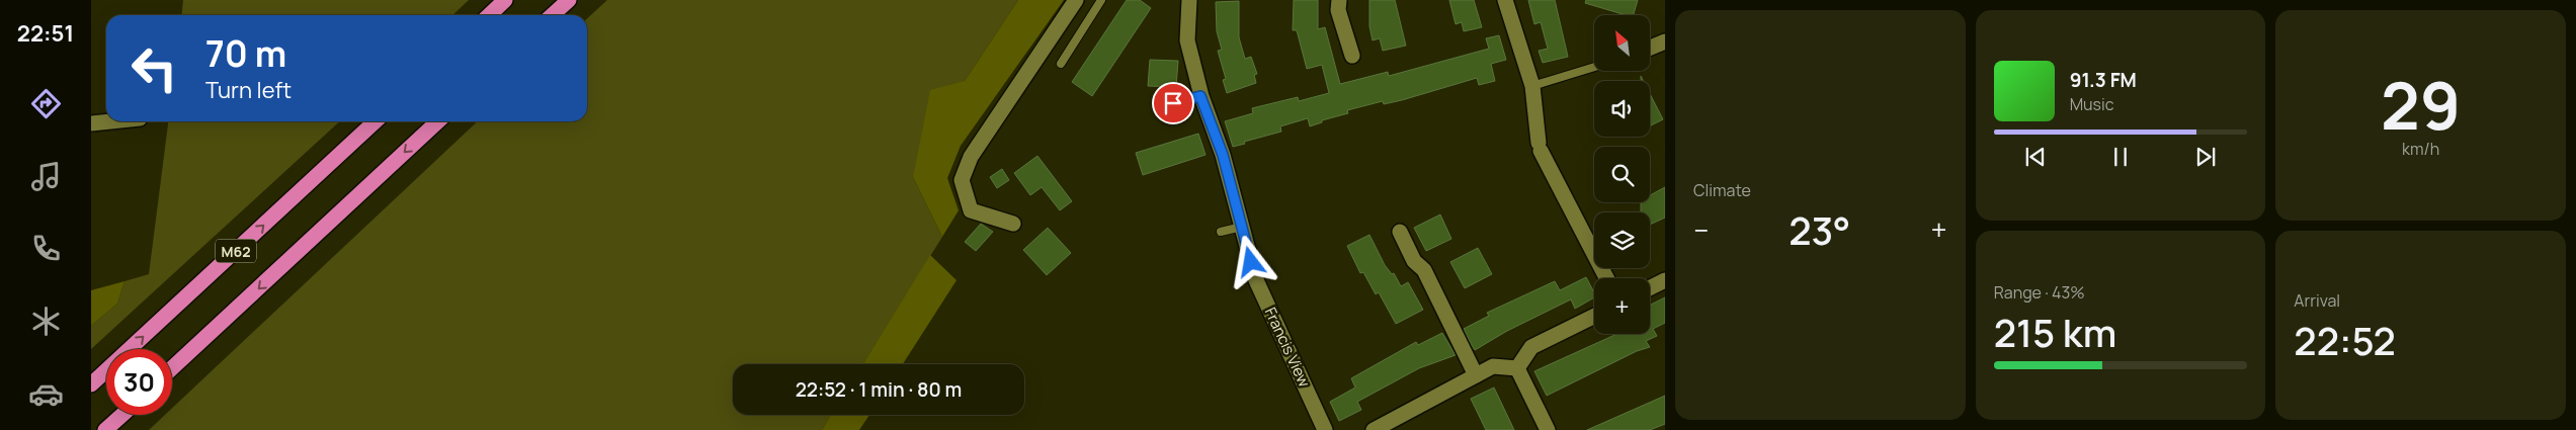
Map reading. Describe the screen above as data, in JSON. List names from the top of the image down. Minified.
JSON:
{"streets":{"highway":["M62"],"street":["Francis View"]},"north":"top left","page":{"tabs":"22:51","tile":["Climate",["29","km/h"],["Range · 43%","215 km"],["Arrival","22:52"]],"map_buttons":"+","turn":["70 m","Turn left"],"song":["91.3 FM","Music"],"heat":["−","23°","+"],"limit":"30","trip":"22:52 · 1 min · 80 m"}}
